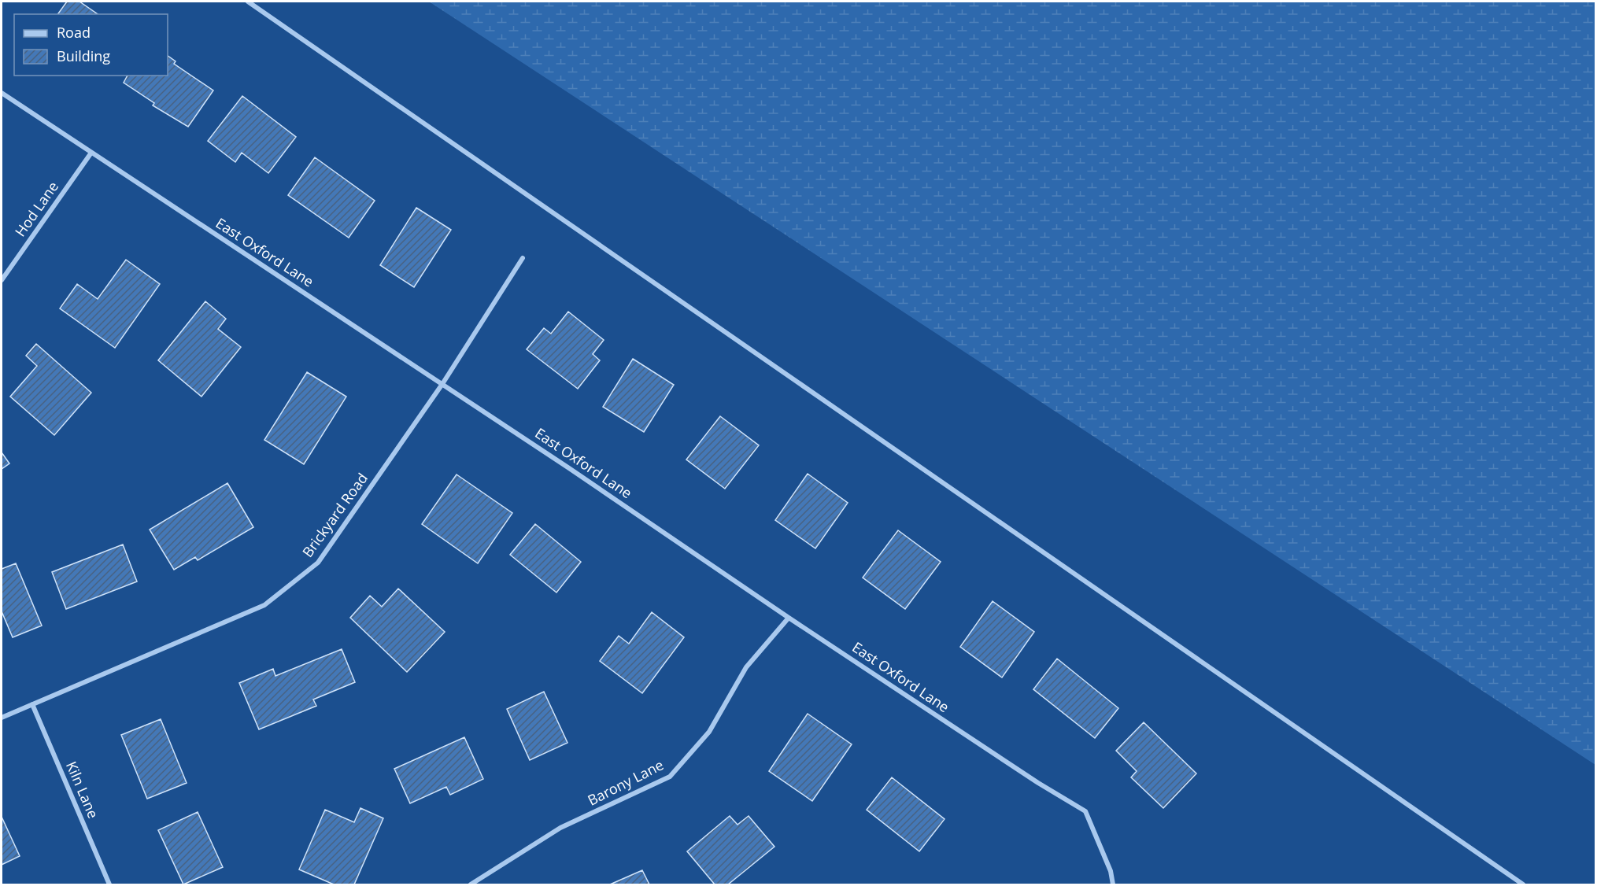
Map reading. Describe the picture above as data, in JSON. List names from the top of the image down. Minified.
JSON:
{"streets":{"street":["Hod Lane","East Oxford Lane","Brickyard Road","Barony Lane","Kiln Lane"]},"crossings":[["Hod Lane","East Oxford Lane"],["East Oxford Lane","Brickyard Road"],["East Oxford Lane","Barony Lane"],["Brickyard Road","Kiln Lane"]],"legend":["Road","Building"]}
